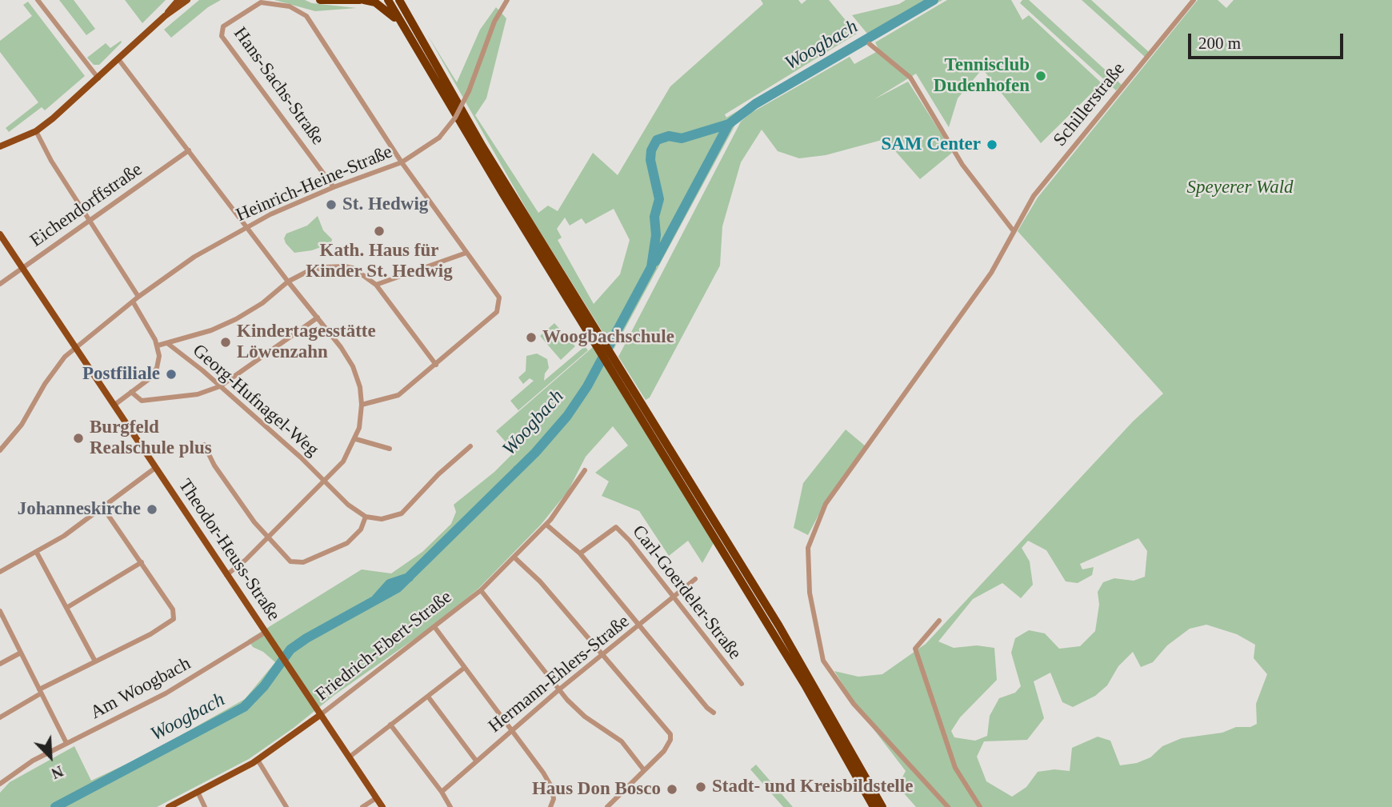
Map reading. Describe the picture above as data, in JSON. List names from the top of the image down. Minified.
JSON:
{"streets":{"main road":["Theodor-Heuss-Straße","Friedrich-Ebert-Straße"],"street":["Hans-Sachs-Straße","Schillerstraße","Heinrich-Heine-Straße","Eichendorffstraße","Georg-Hufnagel-Weg","Carl-Goerdeler-Straße","Hermann-Ehlers-Straße","Am Woogbach"]},"crossings":[["Hans-Sachs-Straße","Heinrich-Heine-Straße"],["Heinrich-Heine-Straße","Theodor-Heuss-Straße"],["Eichendorffstraße","Theodor-Heuss-Straße"],["Theodor-Heuss-Straße","Friedrich-Ebert-Straße"],["Theodor-Heuss-Straße","Am Woogbach"],["Carl-Goerdeler-Straße","Hermann-Ehlers-Straße"]],"water":["Woogbach"],"parks":["Speyerer Wald"],"places":["Tennisclub Dudenhofen","SAM Center","St. Hedwig","Kath. Haus für Kinder St. Hedwig","Woogbachschule","Kindertagesstätte Löwenzahn","Postfiliale","Burgfeld Realschule plus","Johanneskirche","Stadt- und Kreisbildstelle","Haus Don Bosco"],"scale_bar":"200 m","north":"bottom right"}
